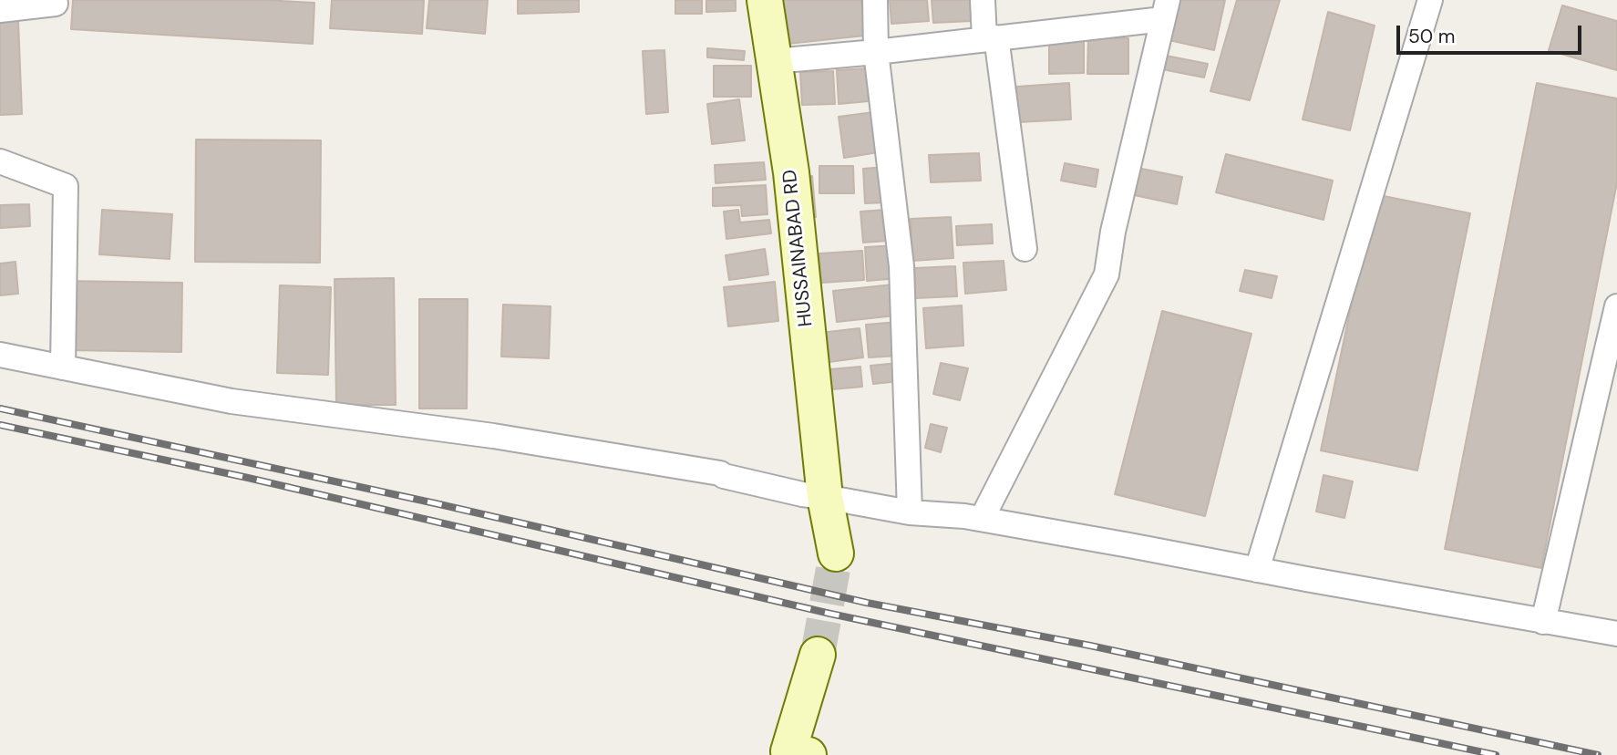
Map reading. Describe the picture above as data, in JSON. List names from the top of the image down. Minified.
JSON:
{"streets":{"street":["HUSSAINABAD RD"]},"scale_bar":"50 m"}
